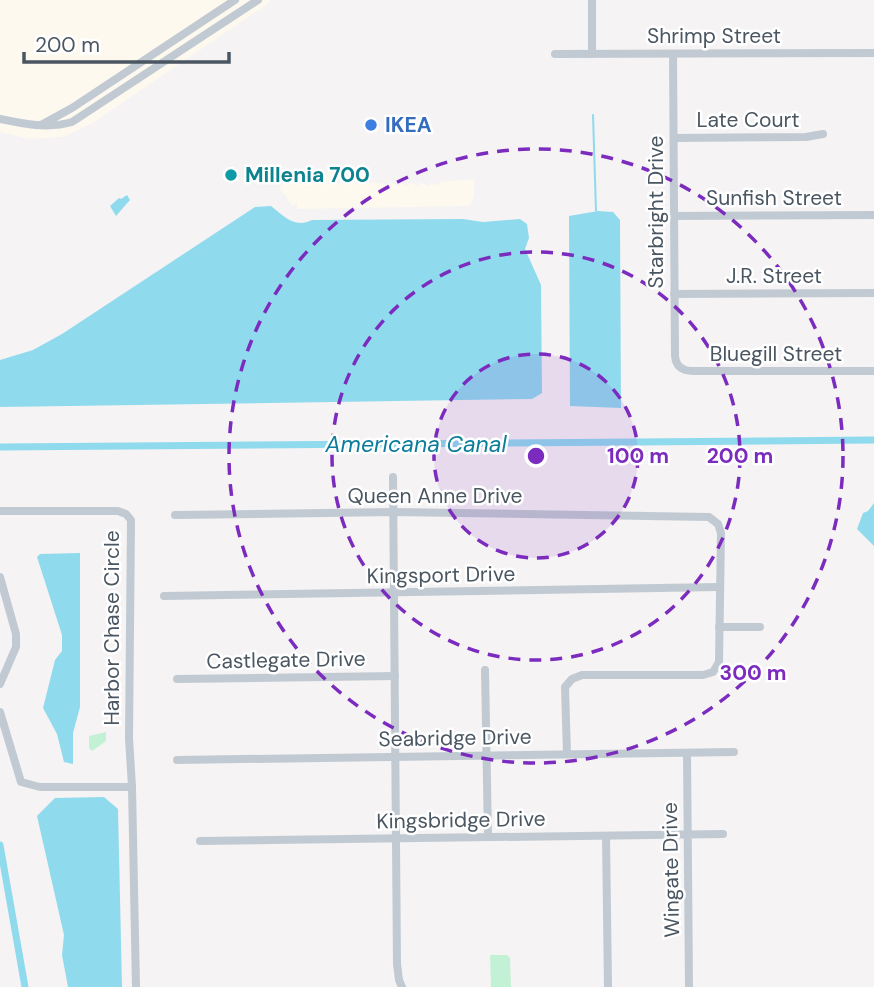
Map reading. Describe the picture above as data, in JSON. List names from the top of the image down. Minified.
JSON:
{"streets":{"street":["Shrimp Street","Late Court","Sunfish Street","Starbright Drive","J.R. Street","Bluegill Street","Queen Anne Drive","Kingsport Drive","Harbor Chase Circle","Castlegate Drive","Seabridge Drive","Kingsbridge Drive","Wingate Drive"]},"crossings":[["Shrimp Street","Starbright Drive"],["Late Court","Starbright Drive"],["Sunfish Street","Starbright Drive"],["Starbright Drive","J.R. Street"],["Starbright Drive","Bluegill Street"],["Queen Anne Drive","Kingsport Drive"],["Seabridge Drive","Wingate Drive"],["Kingsbridge Drive","Wingate Drive"]],"water":["Americana Canal"],"places":["IKEA","Millenia 700"],"scale_bar":"200 m","rings":["100 m","200 m","300 m"]}
